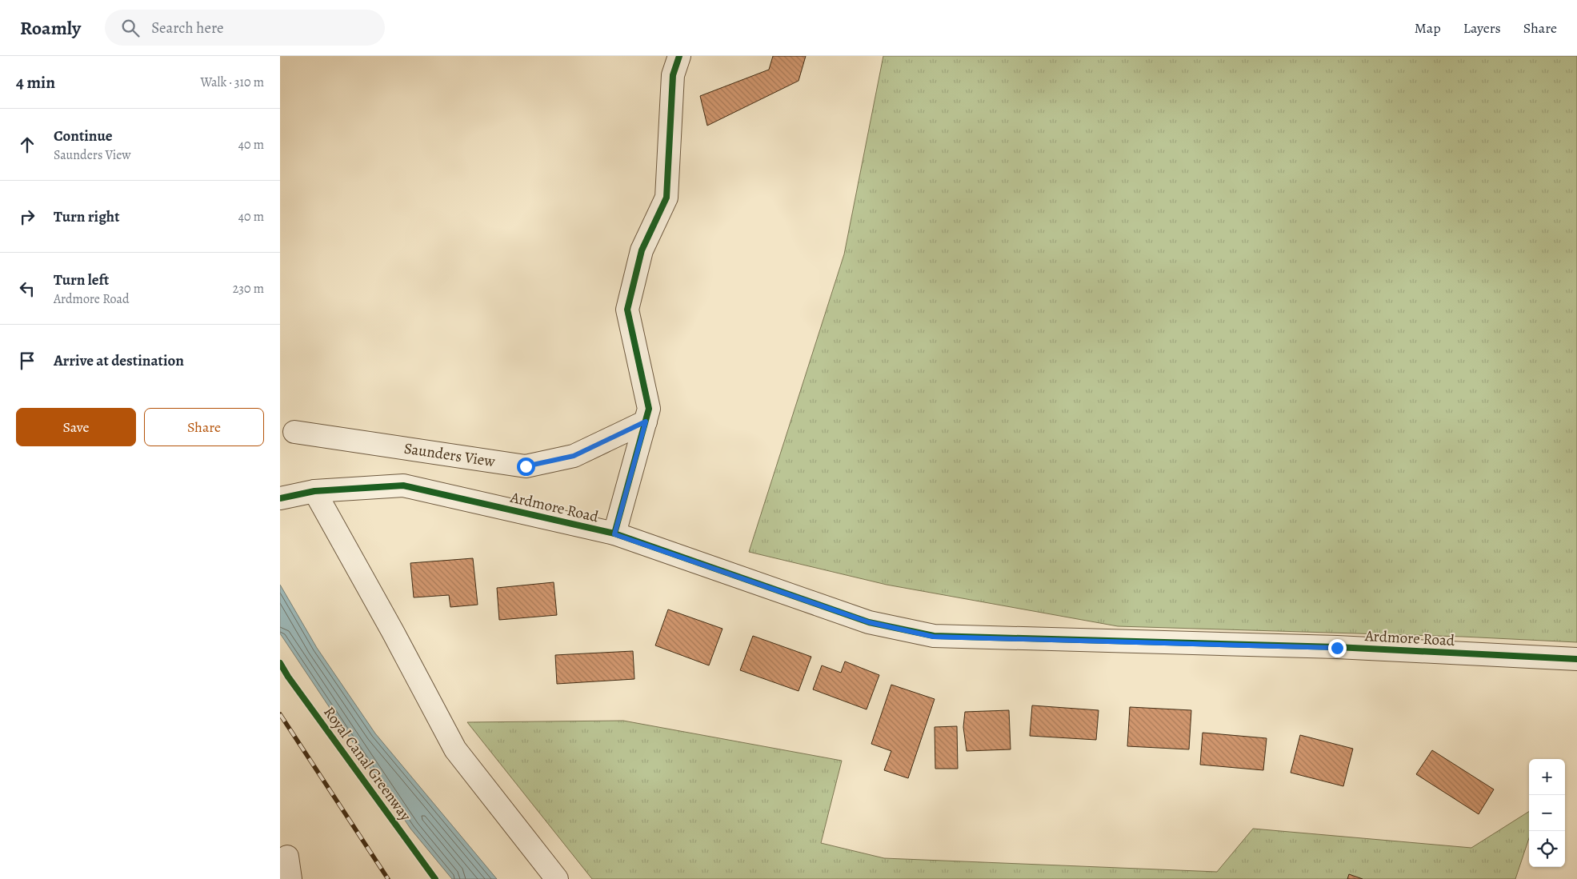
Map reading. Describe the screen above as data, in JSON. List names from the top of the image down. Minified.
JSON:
{"streets":{"street":["Saunders View","Ardmore Road"],"cycle path":["Royal Canal Greenway"]},"page":{"header":"Roamly","search":"Search here","nav":["Map","Layers","Share"],"heading":["4 min","Walk · 310 m"],"list":[["Continue","Saunders View","40 m"],["Turn right","40 m"],["Turn left","Ardmore Road","230 m"],"Arrive at destination"],"buttons":["Save","Share"],"map_buttons":["+","−"]}}
